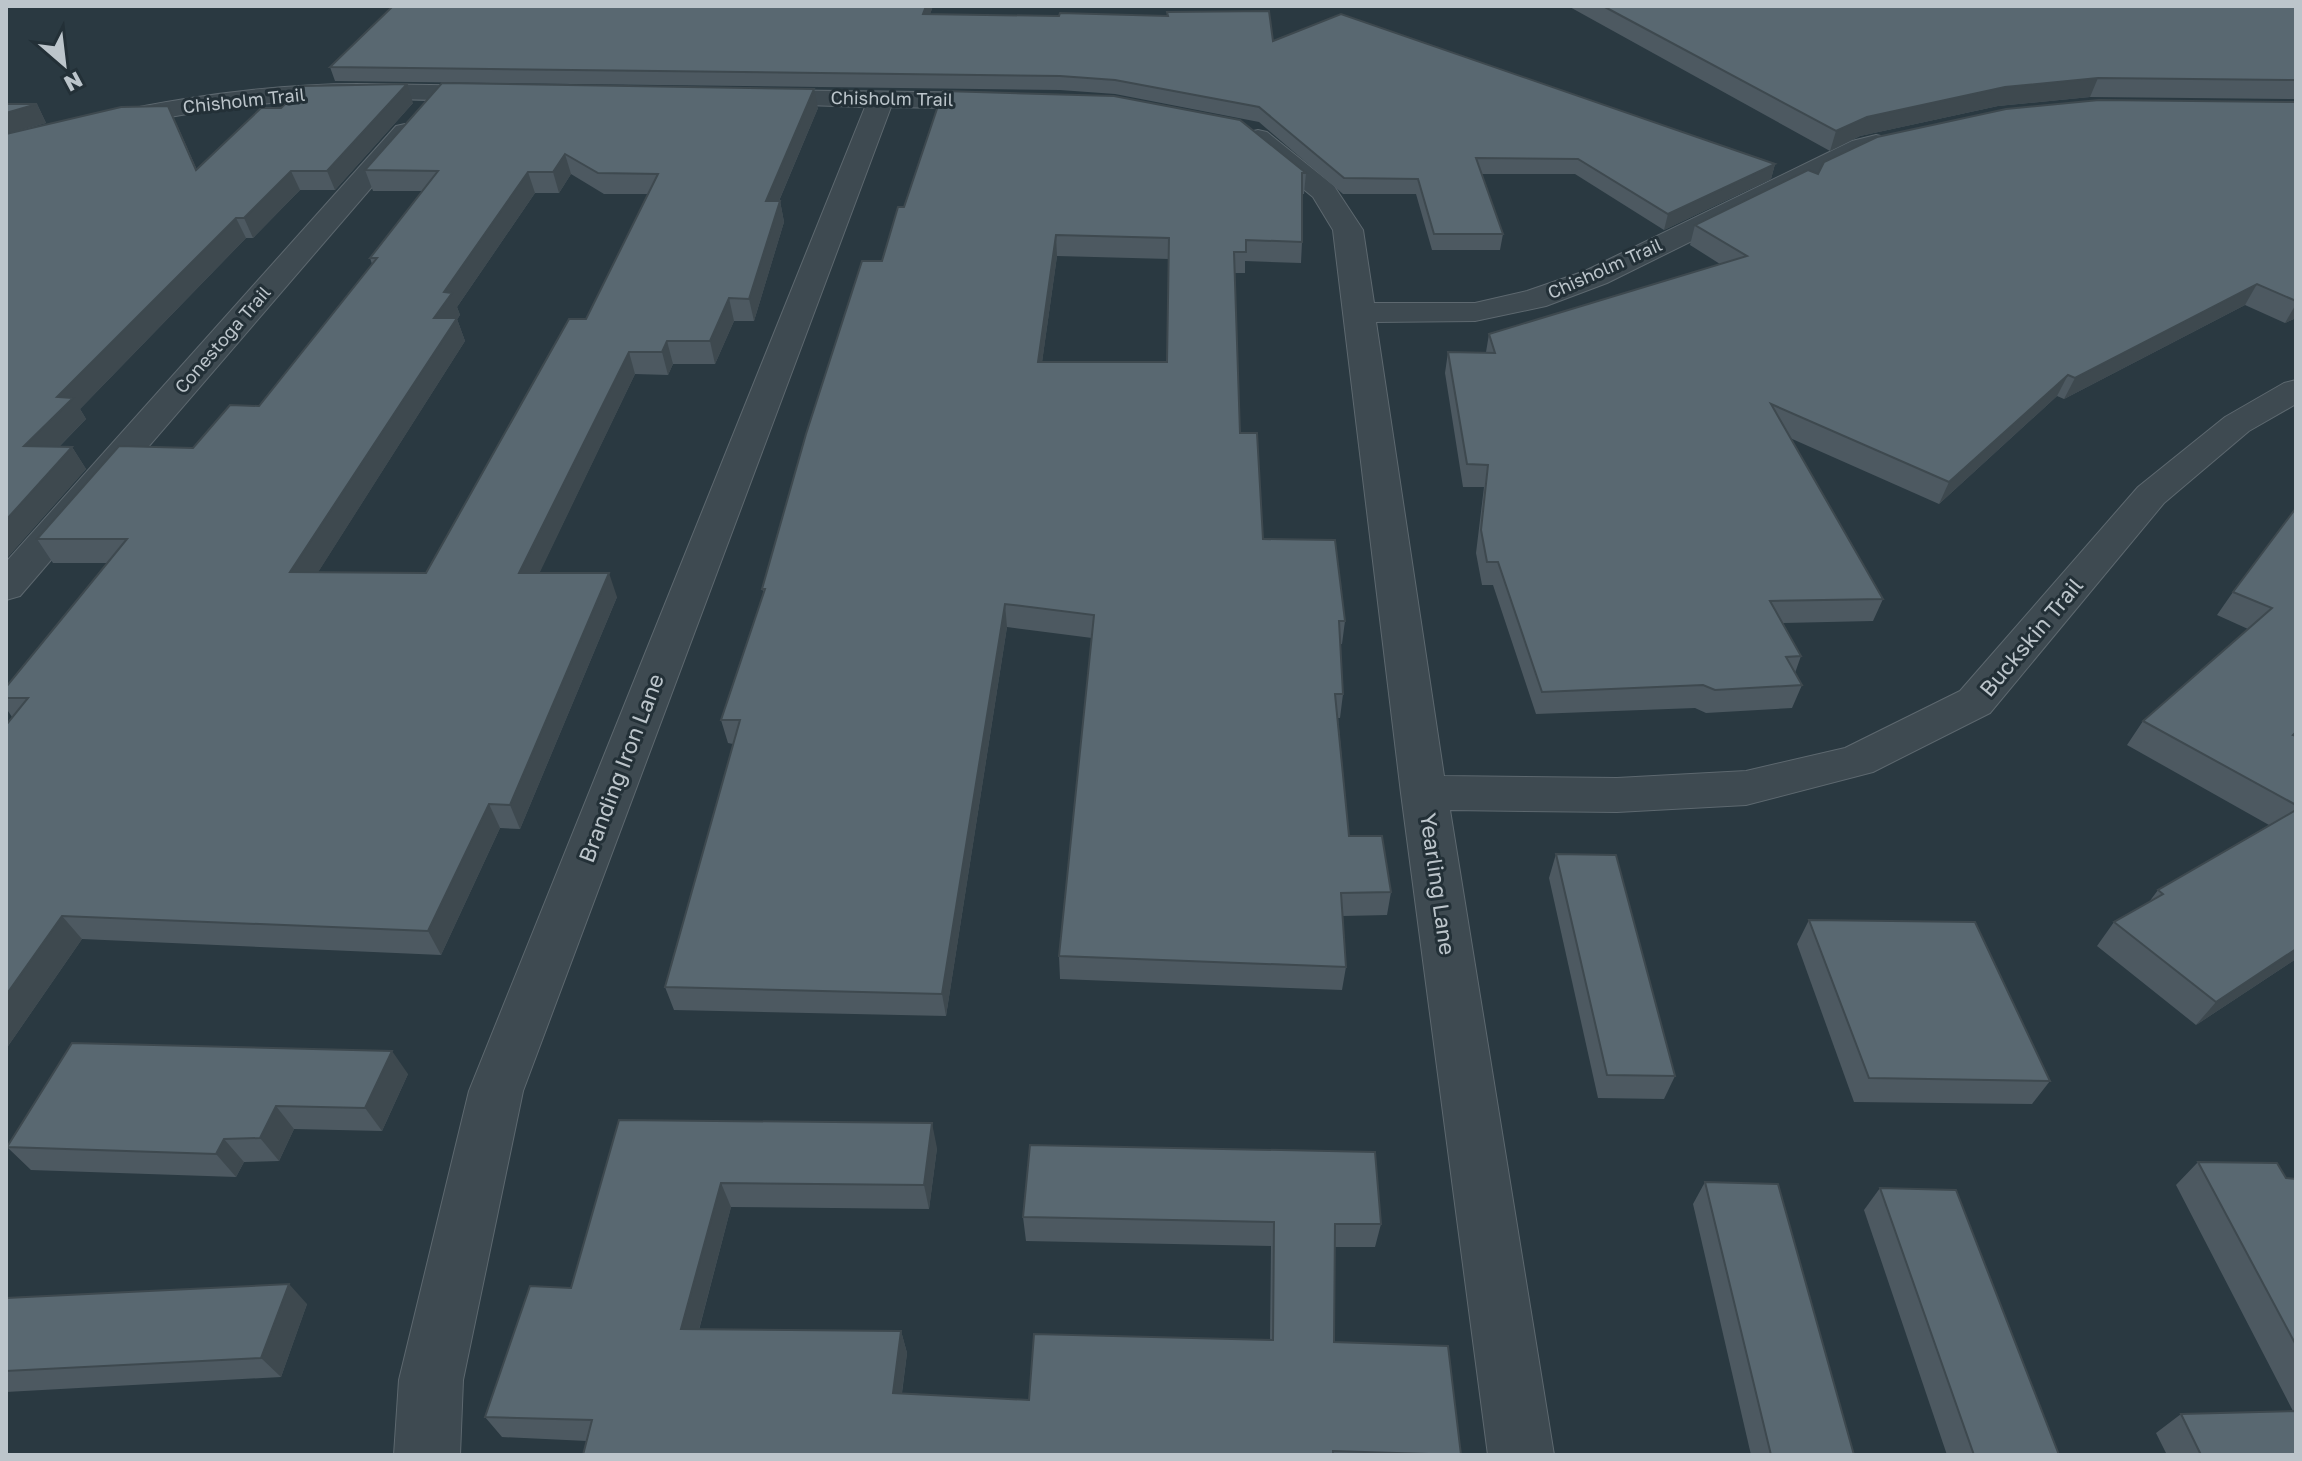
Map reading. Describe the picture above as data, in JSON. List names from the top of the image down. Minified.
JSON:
{"streets":{"street":["Chisholm Trail","Conestoga Trail","Buckskin Trail","Branding Iron Lane","Yearling Lane"]},"crossings":[["Chisholm Trail","Conestoga Trail"],["Chisholm Trail","Branding Iron Lane"],["Chisholm Trail","Yearling Lane"],["Buckskin Trail","Yearling Lane"]],"north":"bottom right"}
